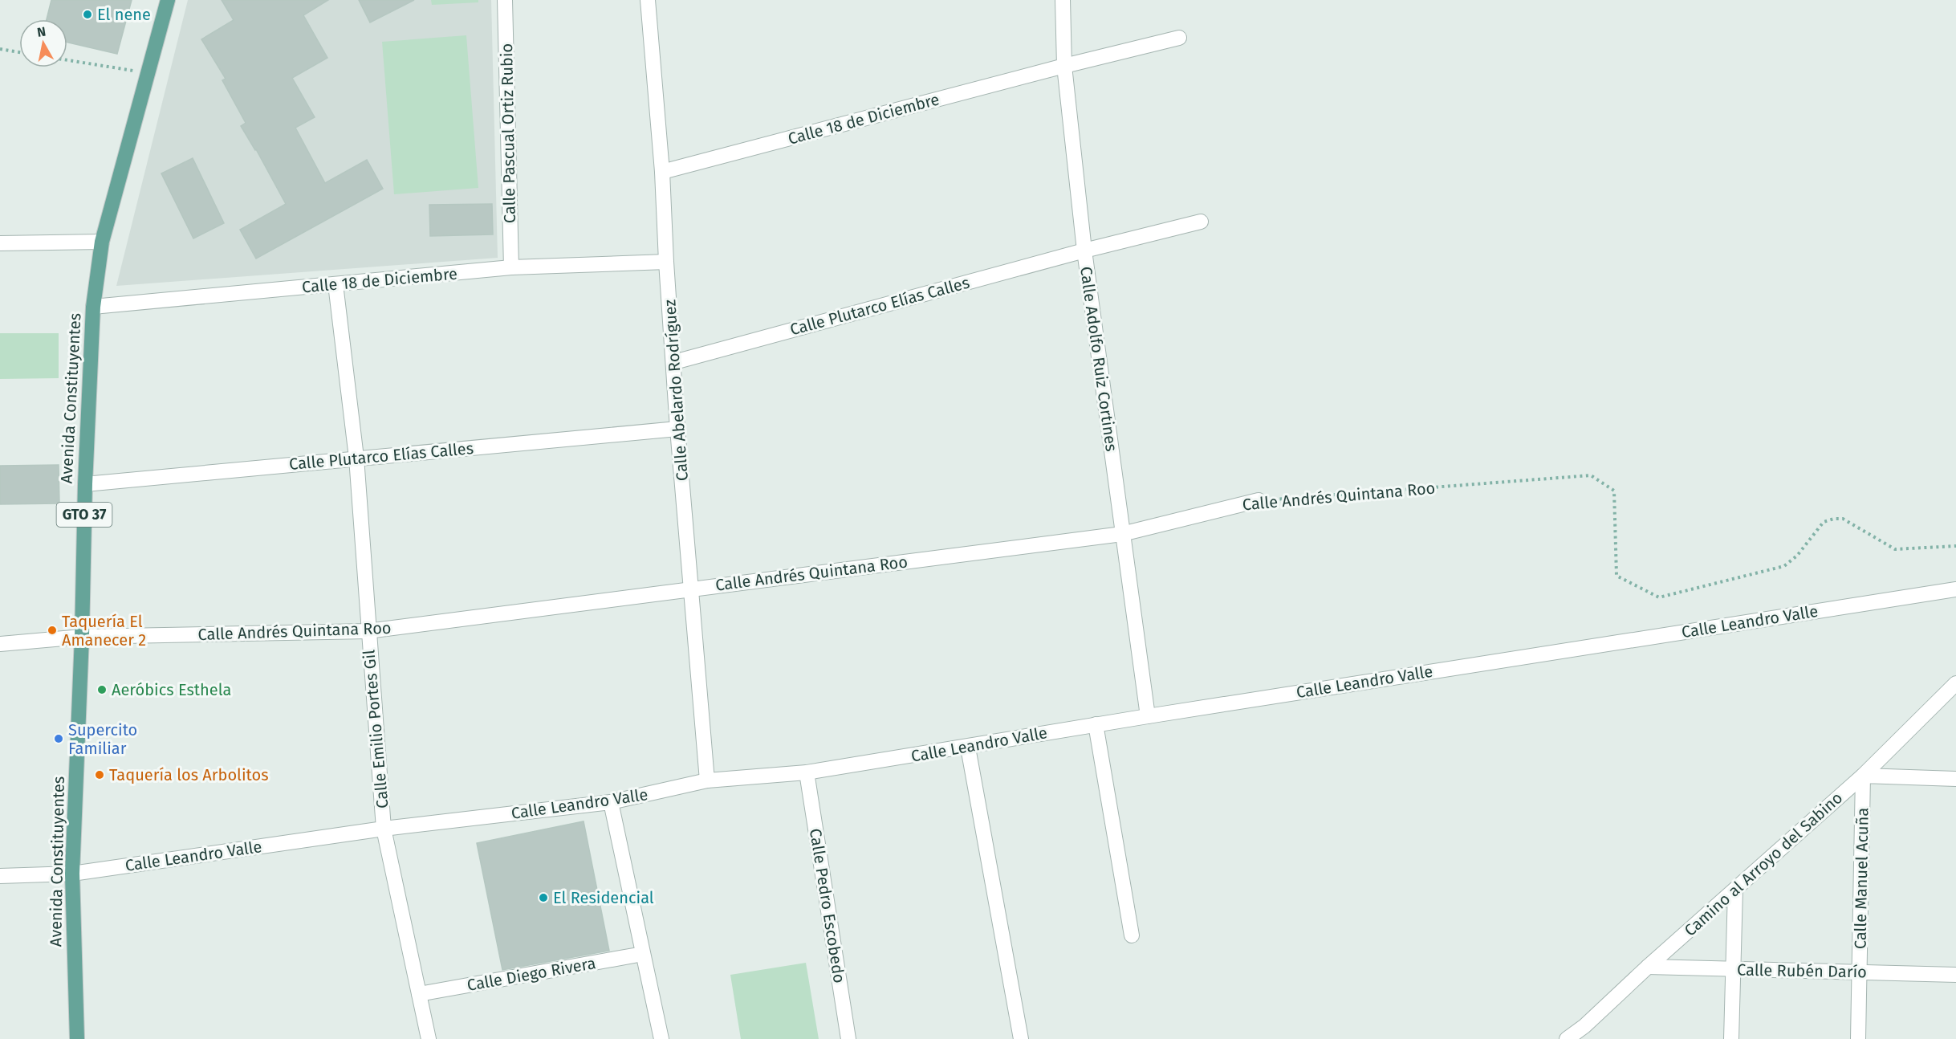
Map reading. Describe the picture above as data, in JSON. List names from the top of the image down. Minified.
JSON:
{"streets":{"main road":["Avenida Constituyentes","GTO 37"],"street":["Calle 18 de Diciembre","Calle Pascual Ortiz Rubio","Calle Plutarco Elías Calles","Calle Adolfo Ruiz Cortines","Calle Abelardo Rodríguez","Calle Andrés Quintana Roo","Calle Leandro Valle","Calle Emilio Portes Gil","Camino al Arroyo del Sabino","Calle Manuel Acuña","Calle Pedro Escobedo","Calle Rubén Darío","Calle Diego Rivera"]},"crossings":[["Calle 18 de Diciembre","Calle Pascual Ortiz Rubio"],["Calle 18 de Diciembre","Calle Adolfo Ruiz Cortines"],["Calle 18 de Diciembre","Calle Abelardo Rodríguez"],["Calle 18 de Diciembre","Avenida Constituyentes"],["Calle 18 de Diciembre","Calle Emilio Portes Gil"],["Calle Plutarco Elías Calles","Calle Adolfo Ruiz Cortines"],["Calle Plutarco Elías Calles","Calle Abelardo Rodríguez"],["Calle Plutarco Elías Calles","Avenida Constituyentes"],["Calle Plutarco Elías Calles","Calle Emilio Portes Gil"],["Calle Adolfo Ruiz Cortines","Calle Andrés Quintana Roo"],["Calle Adolfo Ruiz Cortines","Calle Leandro Valle"],["Calle Abelardo Rodríguez","Calle Andrés Quintana Roo"],["Calle Abelardo Rodríguez","Calle Leandro Valle"],["Avenida Constituyentes","Calle Andrés Quintana Roo"],["Avenida Constituyentes","Calle Leandro Valle"],["Calle Andrés Quintana Roo","Calle Emilio Portes Gil"],["Calle Leandro Valle","Calle Emilio Portes Gil"],["Calle Leandro Valle","Calle Pedro Escobedo"],["Calle Emilio Portes Gil","Calle Diego Rivera"],["Camino al Arroyo del Sabino","Calle Manuel Acuña"],["Camino al Arroyo del Sabino","Calle Rubén Darío"],["Calle Manuel Acuña","Calle Rubén Darío"]],"places":["El nene","Taquería El Amanecer 2","Aeróbics Esthela","Supercito Familiar","Taquería los Arbolitos","El Residencial"],"north":"top"}
